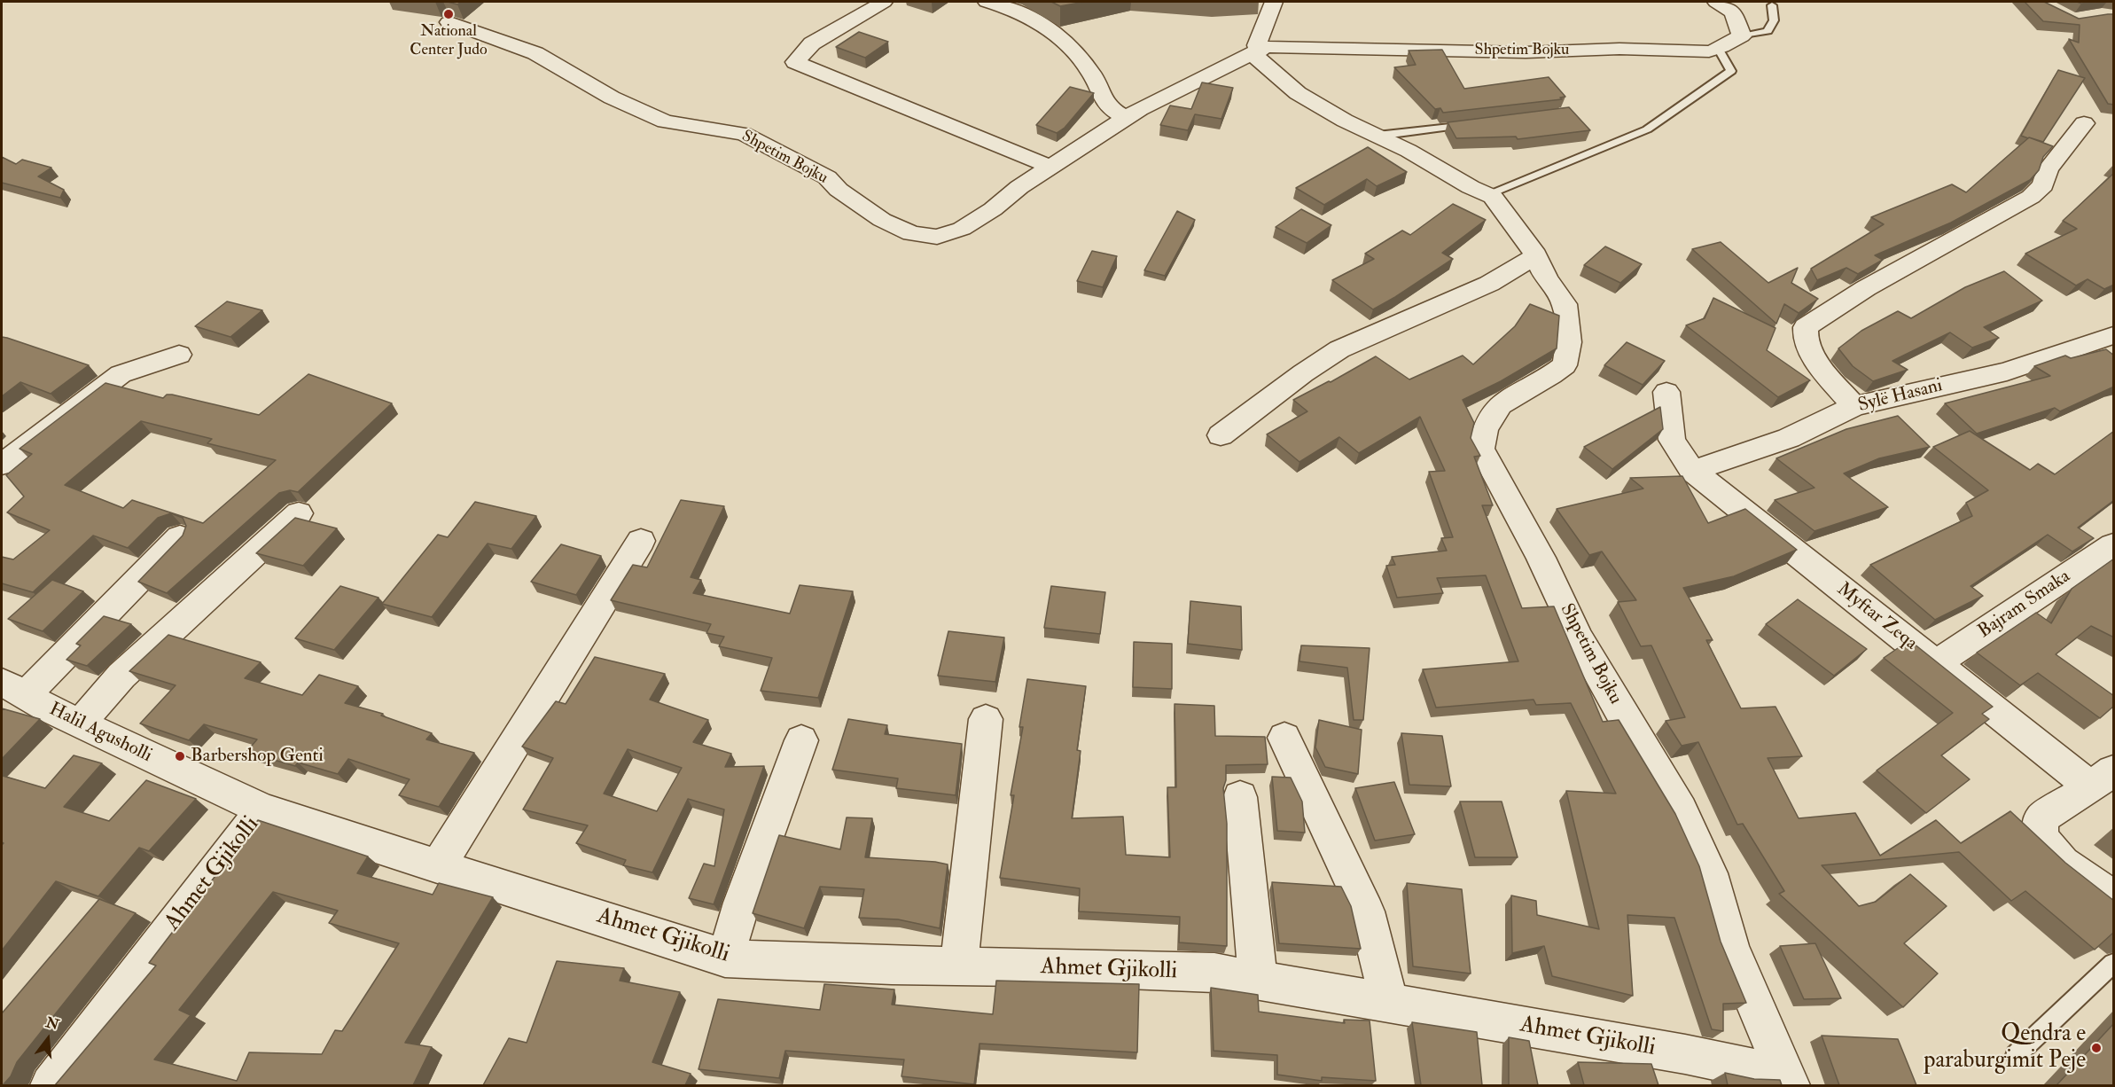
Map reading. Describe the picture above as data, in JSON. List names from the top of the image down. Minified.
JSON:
{"streets":{"street":["Shpetim Bojku","Sylë Hasani","Bajram Smaka","Myftar Zeqa","Halil Agusholli","Ahmet Gjikolli"]},"crossings":[["Shpetim Bojku","Ahmet Gjikolli"],["Sylë Hasani","Myftar Zeqa"],["Bajram Smaka","Myftar Zeqa"],["Halil Agusholli","Ahmet Gjikolli"]],"places":["National Center Judo","Barbershop Genti","Qendra e paraburgimit Peje"],"north":"top"}
